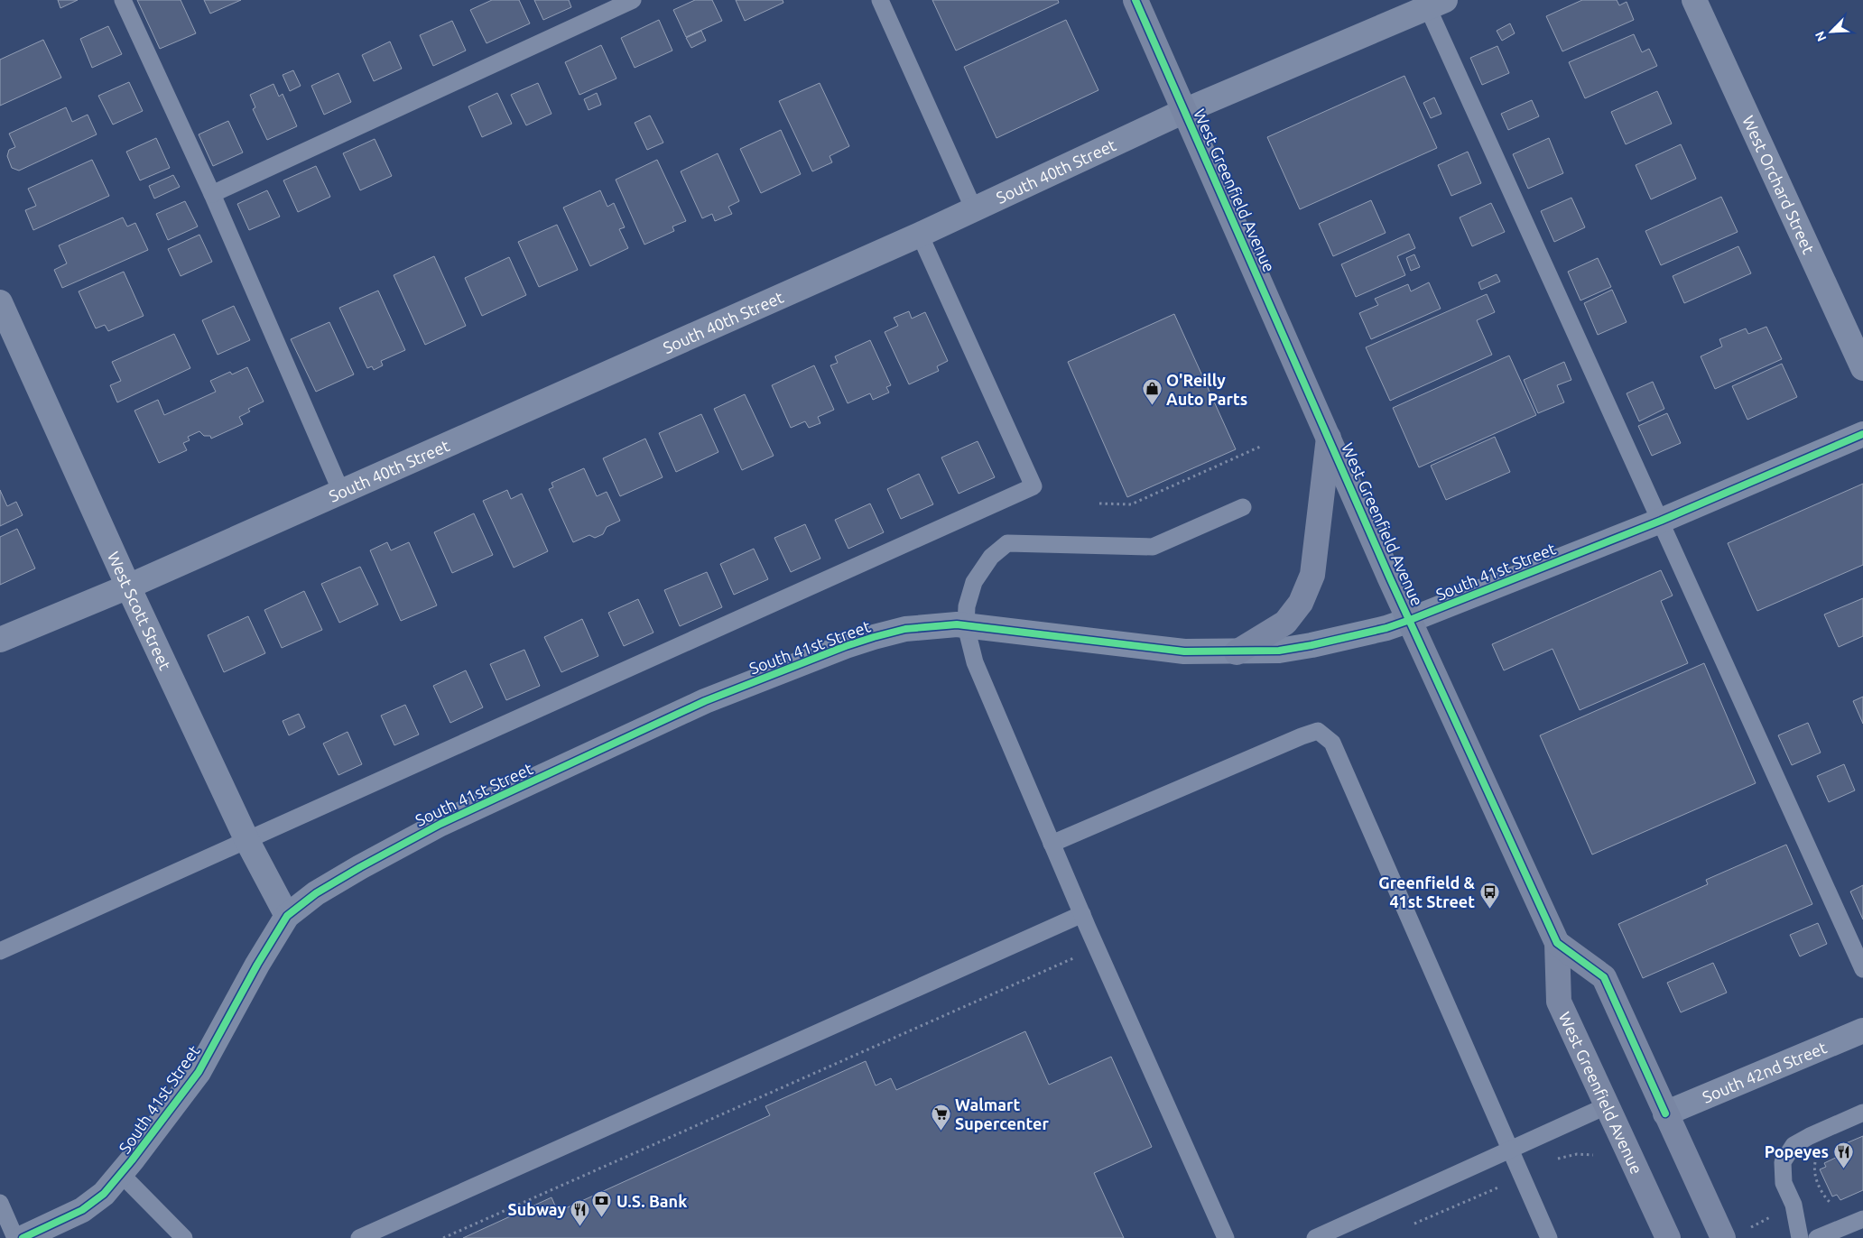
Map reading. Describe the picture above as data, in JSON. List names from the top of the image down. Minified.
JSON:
{"streets":{"main road":["West Greenfield Avenue"],"street":["South 40th Street","West Orchard Street","South 41st Street","West Scott Street","South 42nd Street"]},"crossings":[["South 40th Street","West Greenfield Avenue"],["South 40th Street","West Scott Street"],["West Greenfield Avenue","South 41st Street"],["West Greenfield Avenue","South 42nd Street"],["South 41st Street","West Scott Street"]],"places":{"shop":["O'Reilly Auto Parts"],"bus stop":["Greenfield & 41st Street"],"supermarket":["Walmart Supercenter"],"restaurant":["Popeyes","Subway"],"bank":["U.S. Bank"]},"north":"bottom left"}
